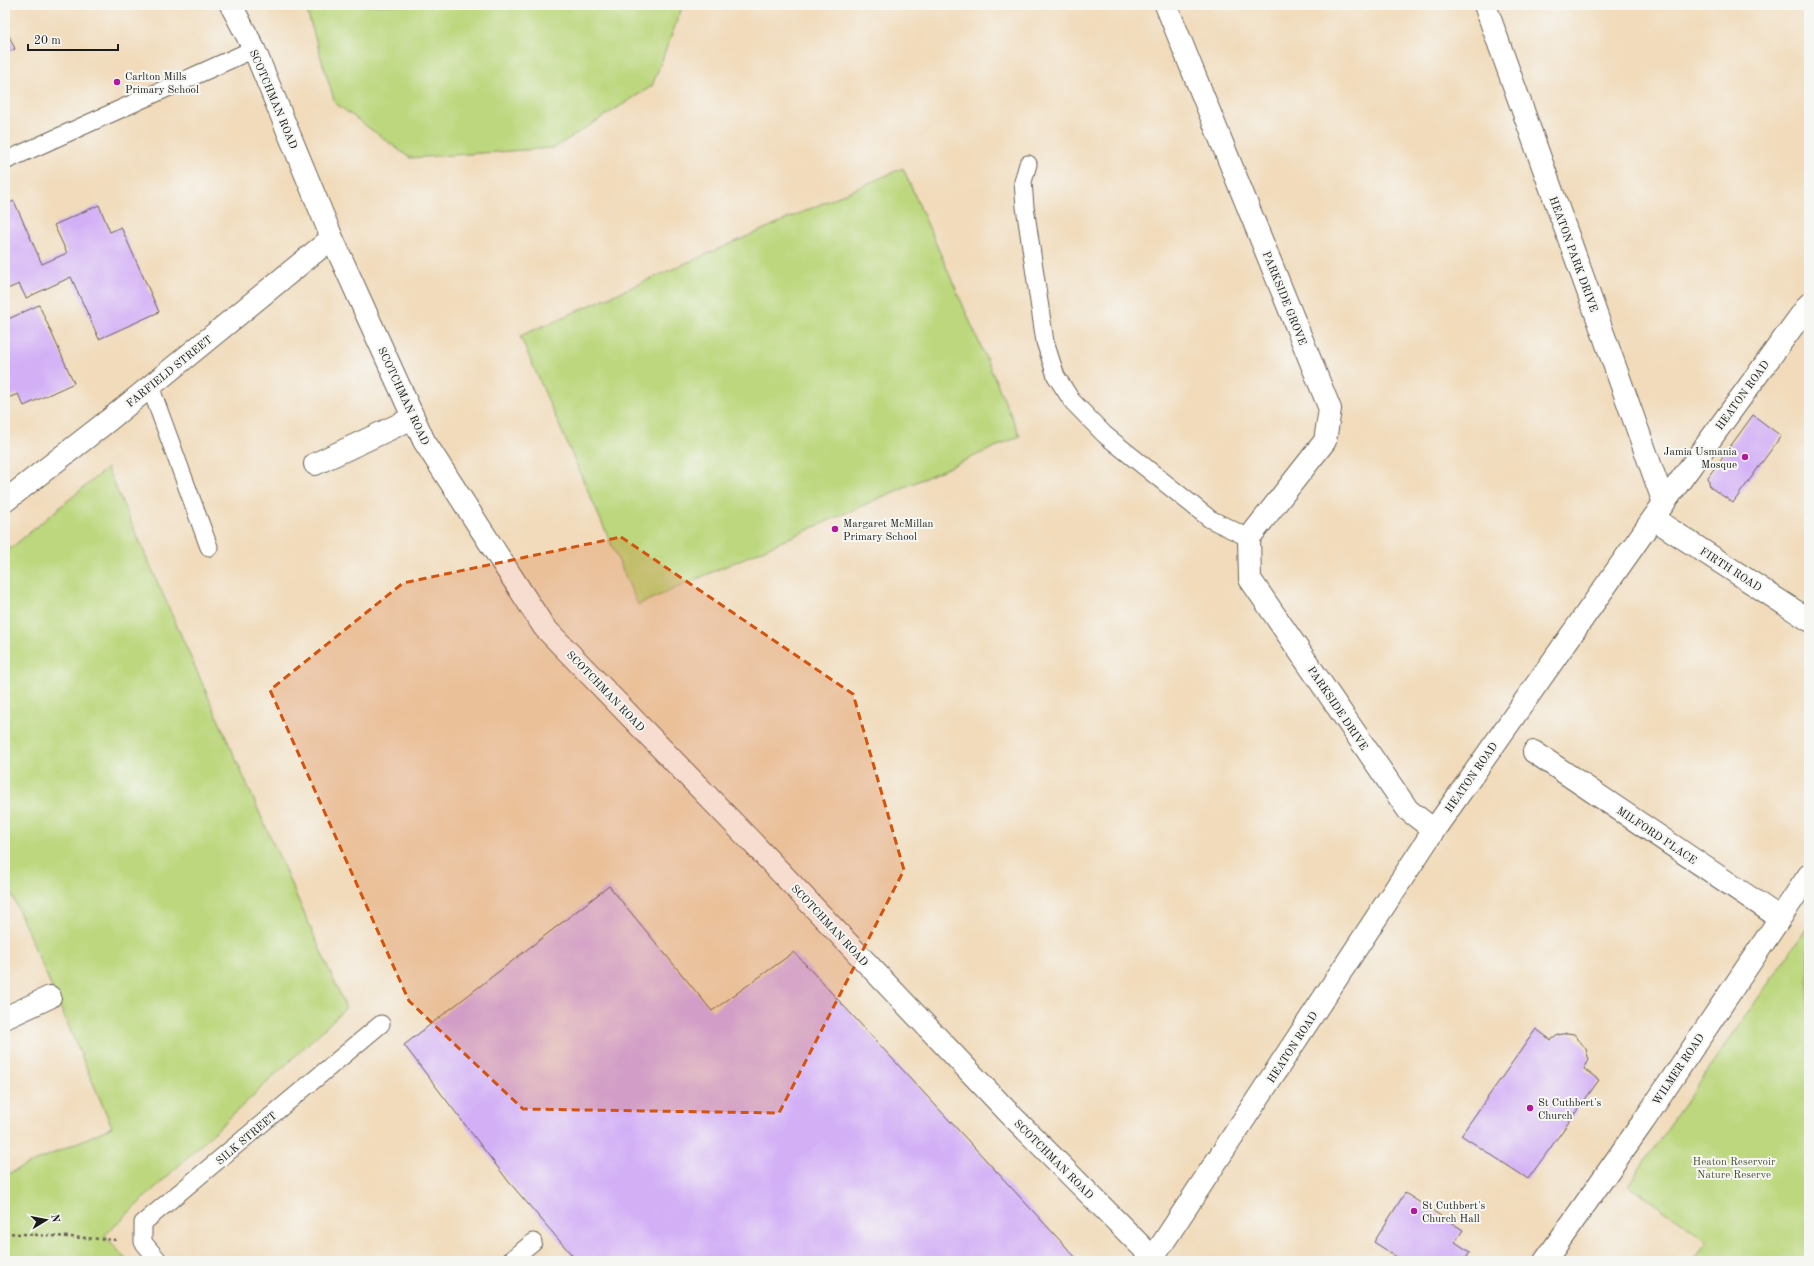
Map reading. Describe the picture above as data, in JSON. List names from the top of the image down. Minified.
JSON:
{"streets":{"street":["SCOTCHMAN ROAD","HEATON PARK DRIVE","PARKSIDE GROVE","FARFIELD STREET","HEATON ROAD","FIRTH ROAD","PARKSIDE DRIVE","MILFORD PLACE","WILMER ROAD"],"lane":["SILK STREET"]},"crossings":[["SCOTCHMAN ROAD","FARFIELD STREET"],["SCOTCHMAN ROAD","HEATON ROAD"],["HEATON PARK DRIVE","HEATON ROAD"],["HEATON PARK DRIVE","FIRTH ROAD"],["PARKSIDE GROVE","PARKSIDE DRIVE"],["HEATON ROAD","FIRTH ROAD"],["HEATON ROAD","PARKSIDE DRIVE"],["MILFORD PLACE","WILMER ROAD"]],"parks":["Heaton Reservoir Nature Reserve"],"places":["Carlton Mills Primary School","Jamia Usmania Mosque","Margaret McMillan Primary School","St Cuthbert's Church","St Cuthbert's Church Hall"],"scale_bar":"20 m","north":"right"}
